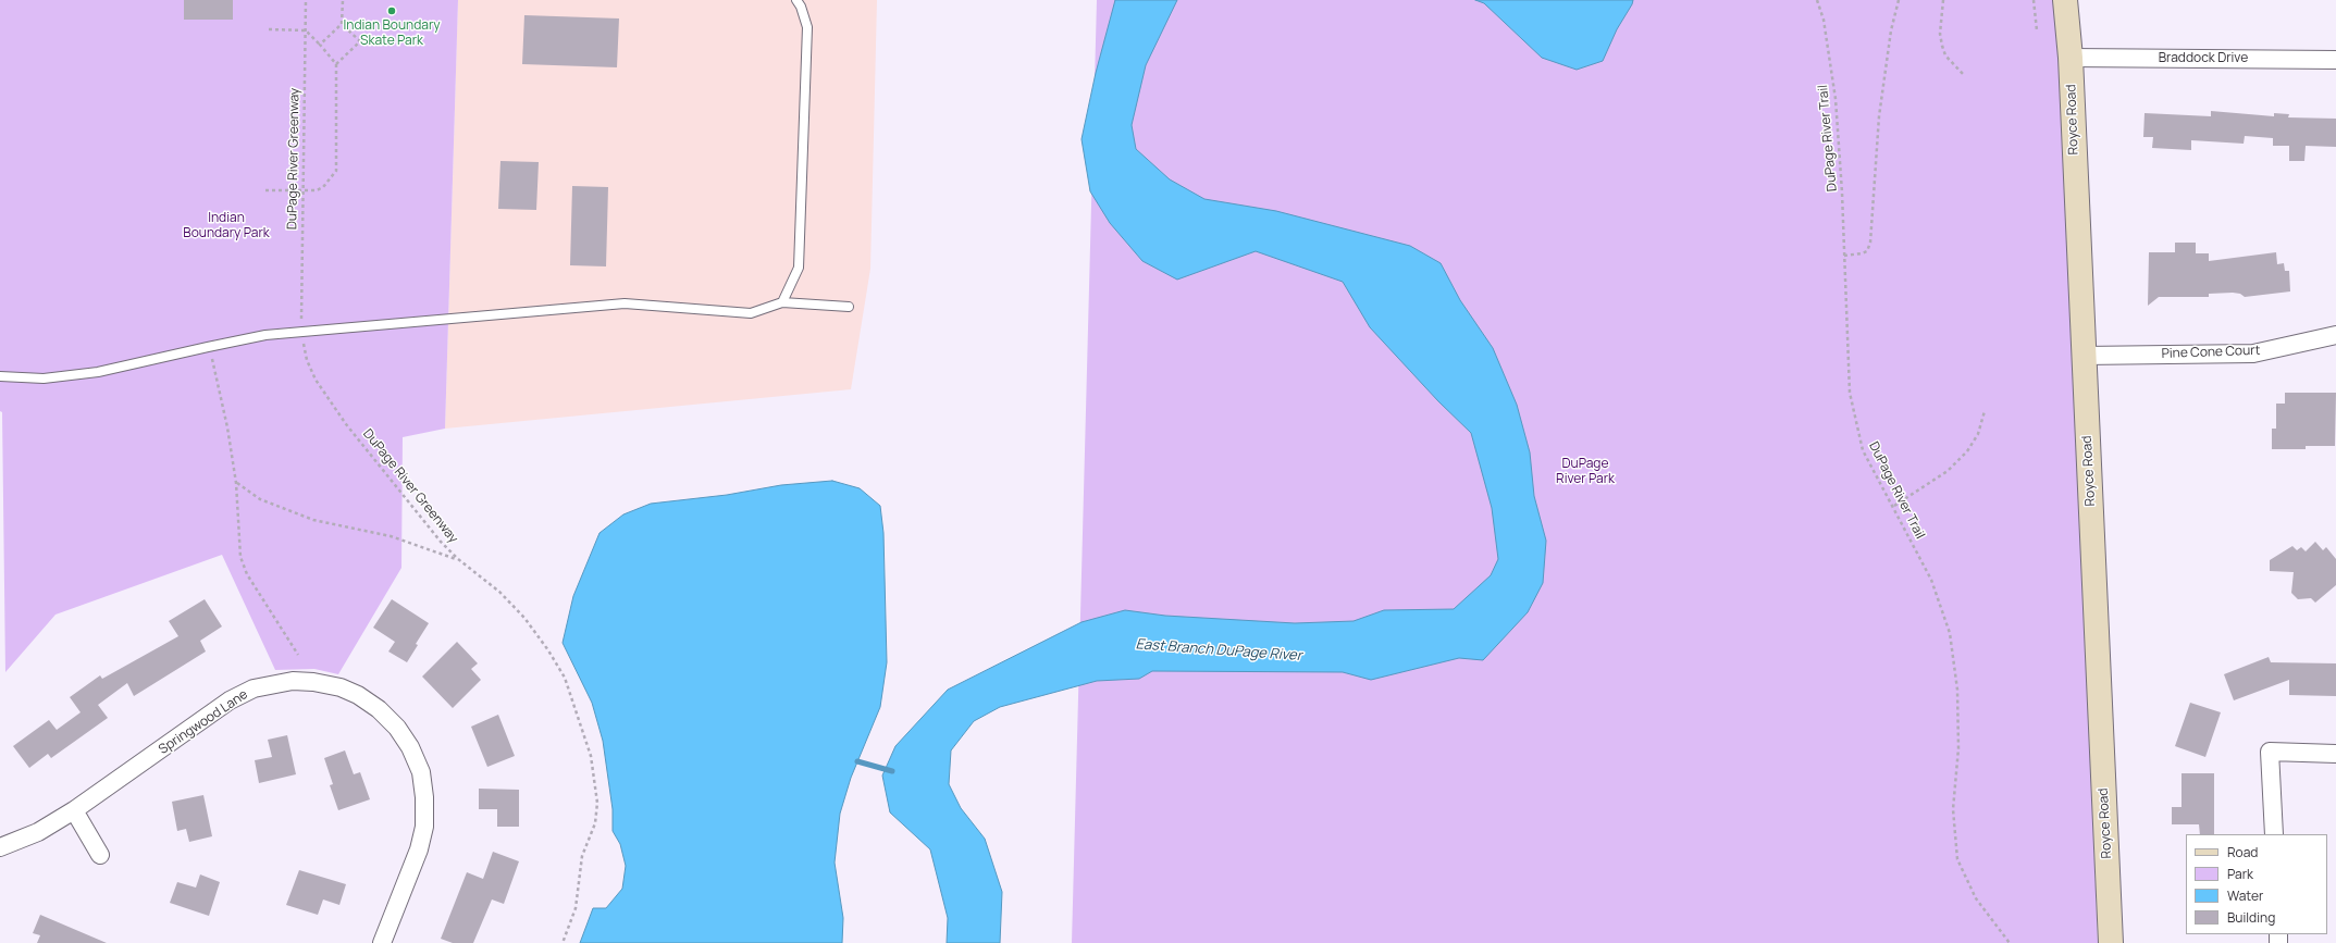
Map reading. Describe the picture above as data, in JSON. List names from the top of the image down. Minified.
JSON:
{"streets":{"street":["Braddock Drive","Royce Road","Pine Cone Court","Springwood Lane"],"path":["DuPage River Trail","DuPage River Greenway"]},"crossings":[["Braddock Drive","Royce Road"],["Royce Road","Pine Cone Court"]],"water":["East Branch DuPage River"],"parks":["Indian Boundary Park","DuPage River Park"],"places":["Indian Boundary Skate Park"],"legend":["Road","Park","Water","Building"]}
